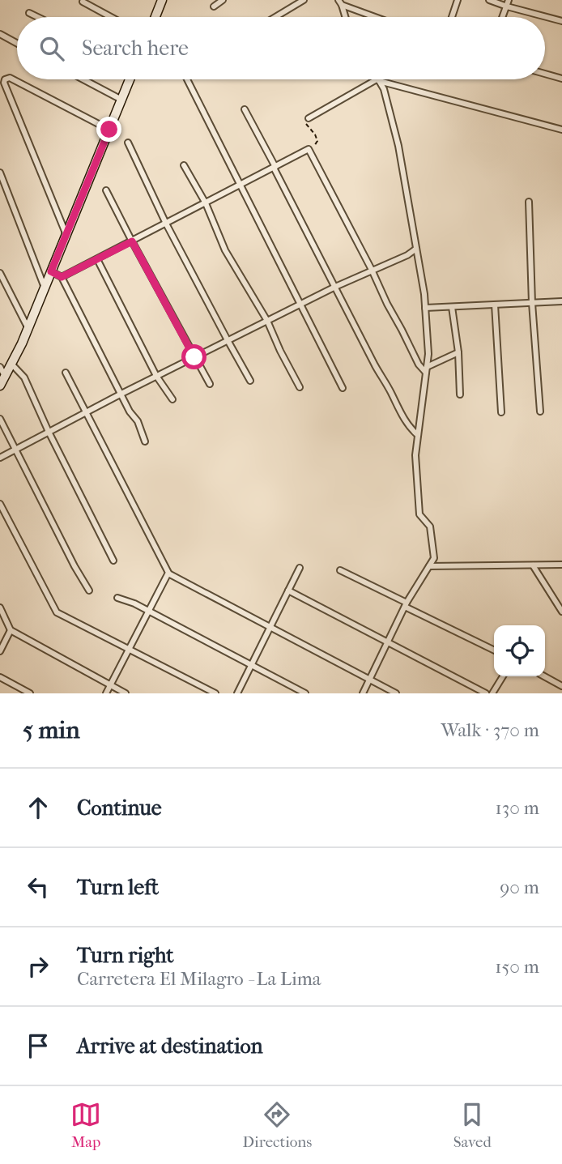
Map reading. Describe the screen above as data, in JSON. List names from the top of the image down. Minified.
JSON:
{"page":{"search":"Search here","heading":["5 min","Walk · 370 m"],"list":[["Continue","130 m"],["Turn left","90 m"],["Turn right","Carretera El Milagro - La Lima","150 m"],"Arrive at destination"],"nav":["Map","Directions","Saved"]}}
